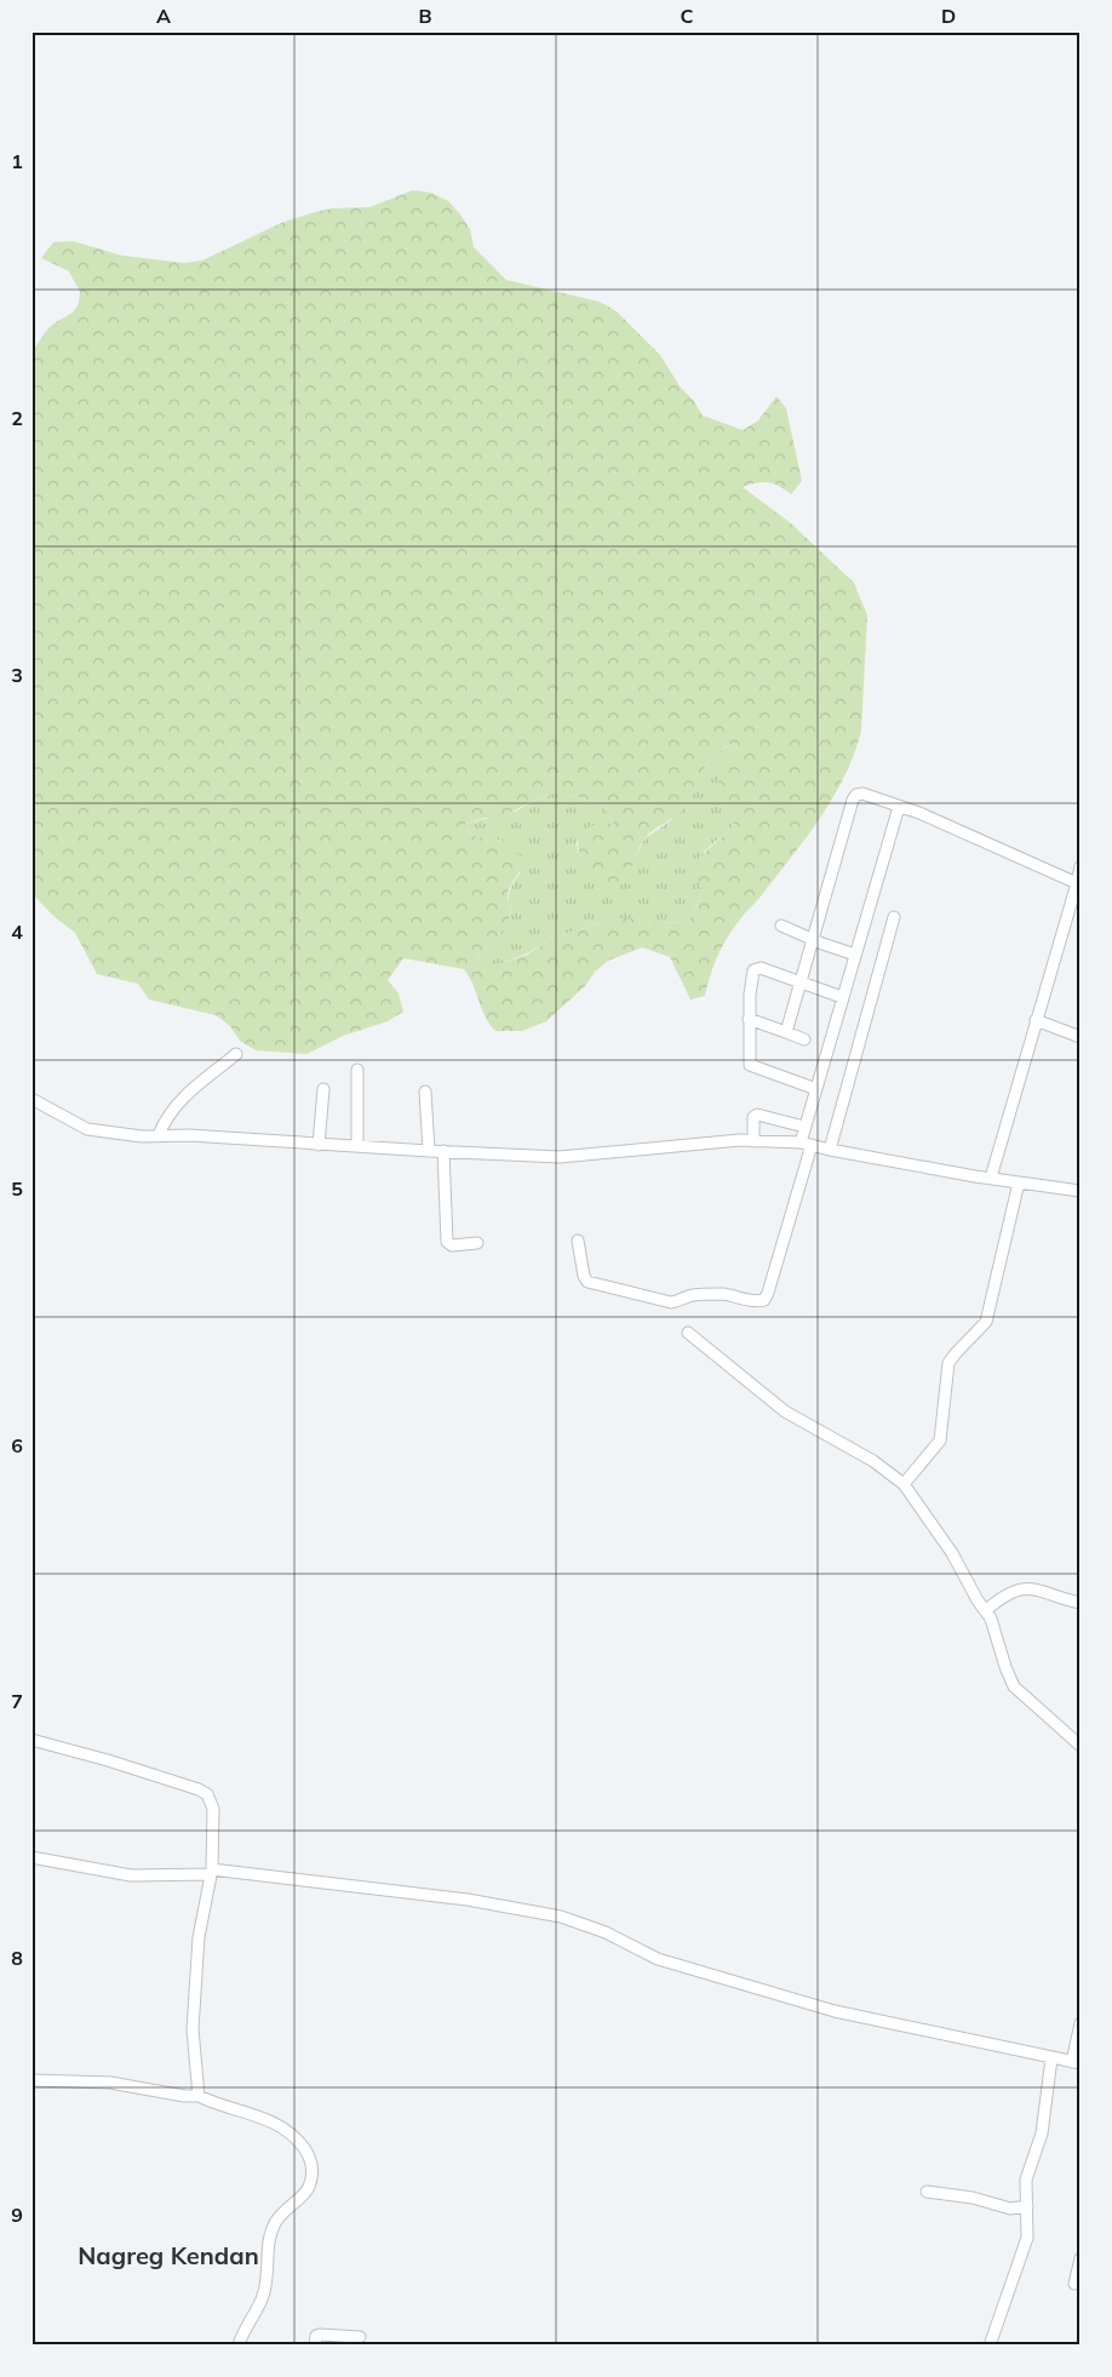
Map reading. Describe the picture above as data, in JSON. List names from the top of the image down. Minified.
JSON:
{"districts":["Nagreg Kendan"],"grid":{"columns":["A","B","C","D"],"rows":["1","2","3","4","5","6","7","8","9"]}}
